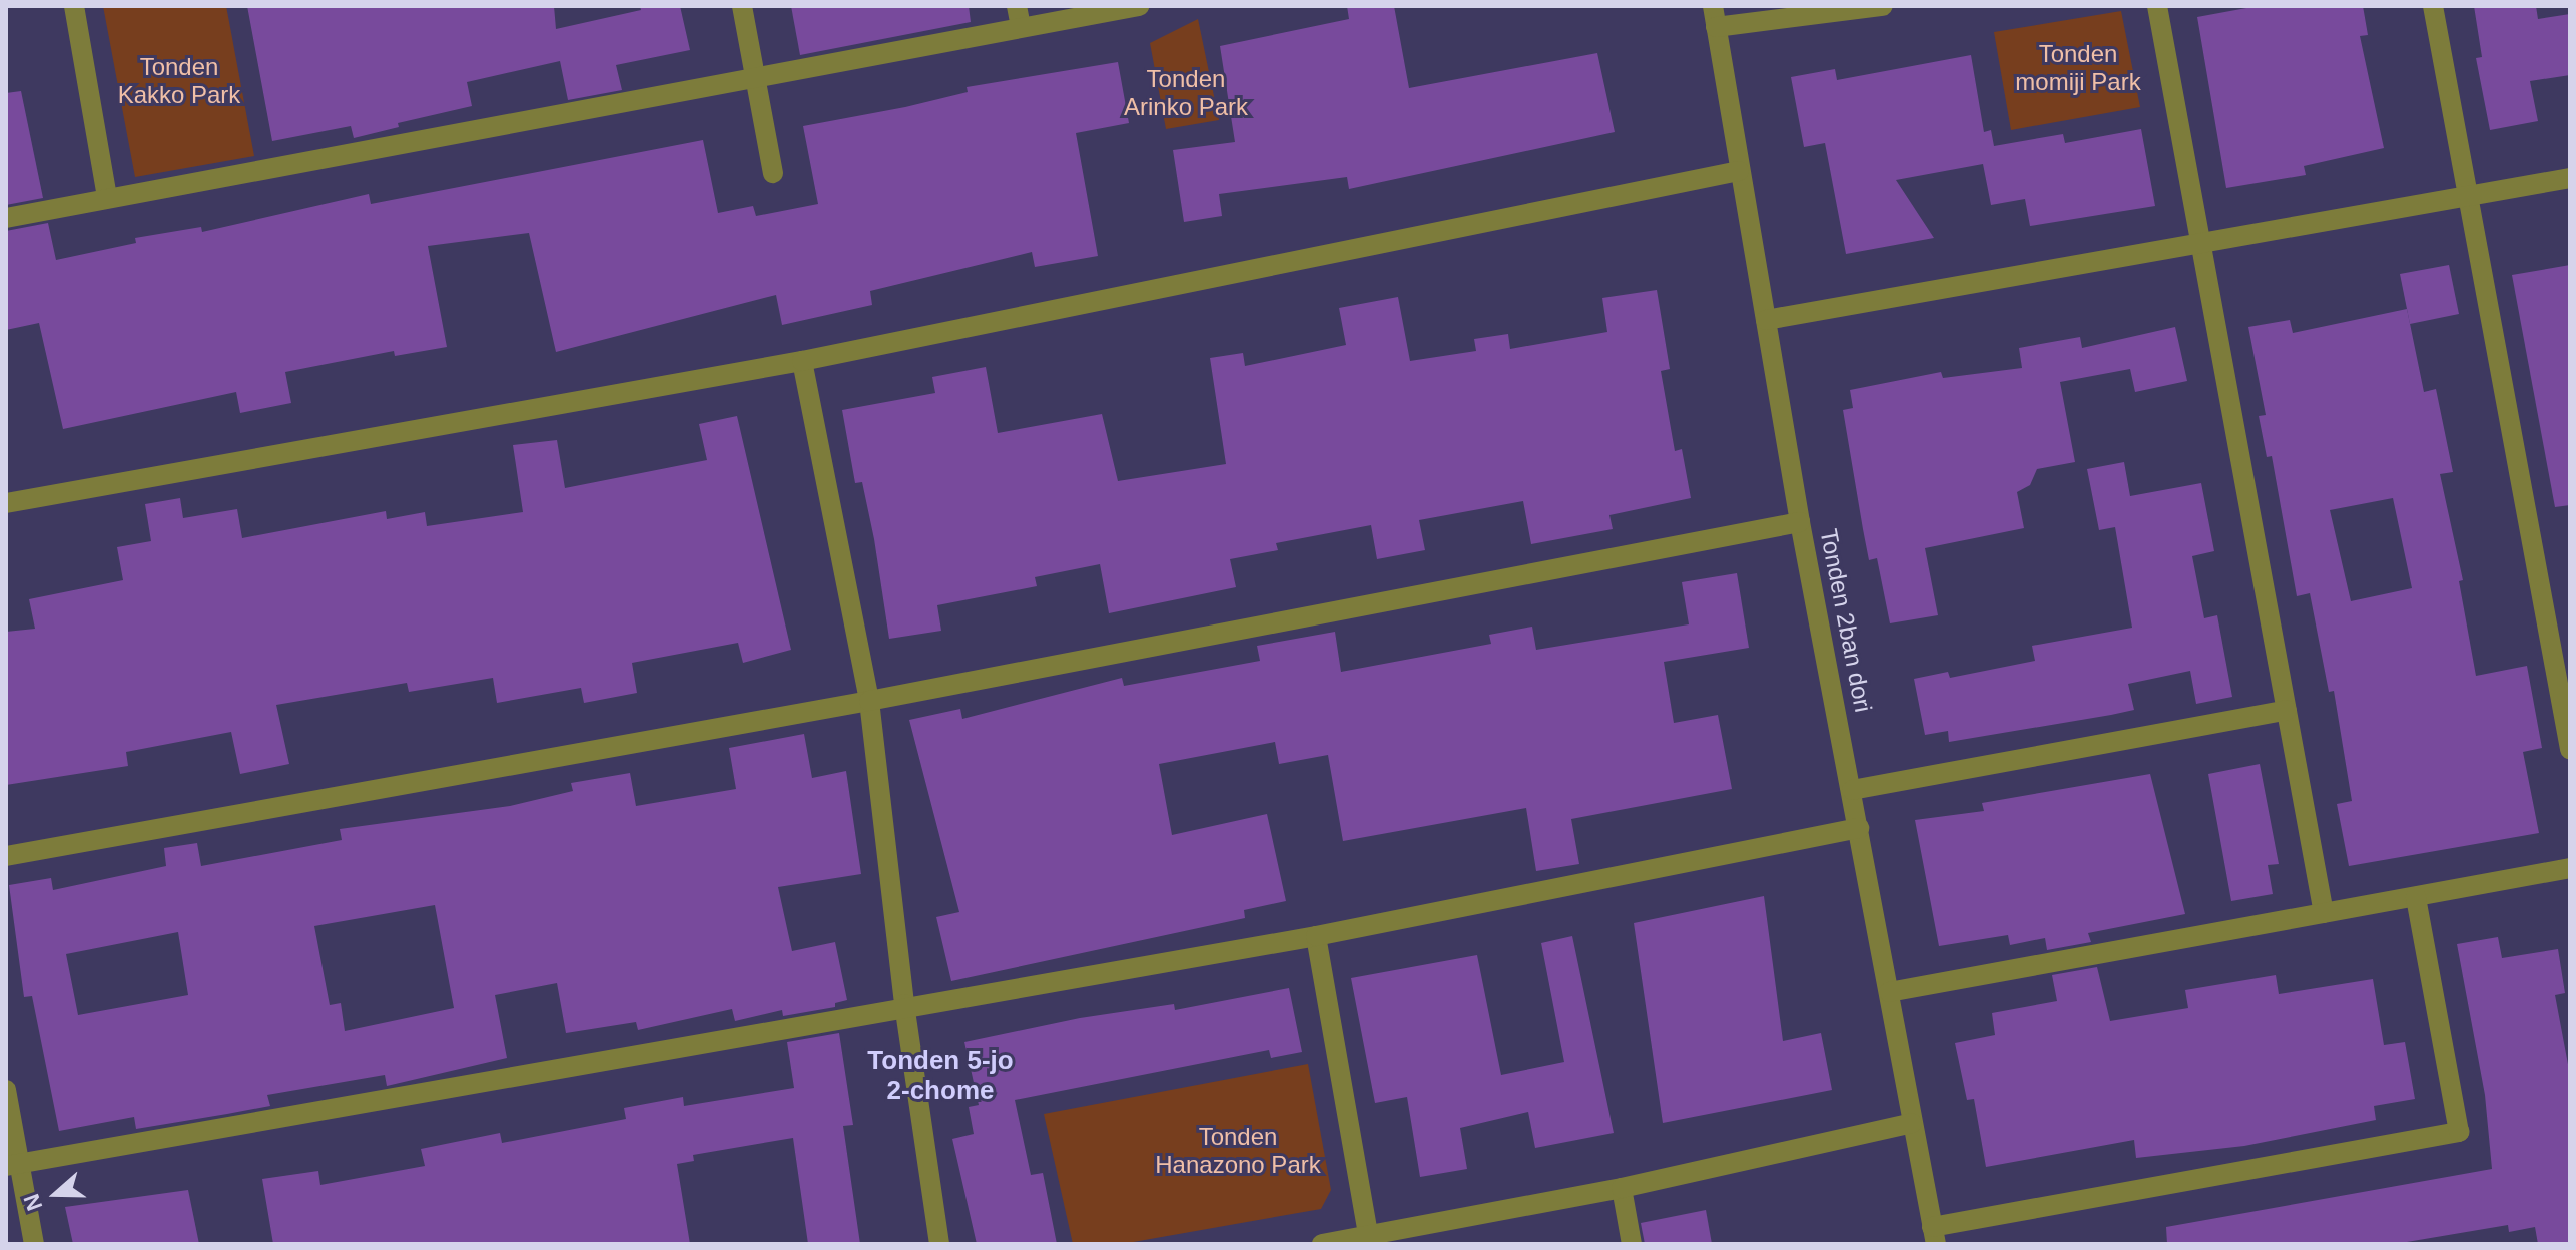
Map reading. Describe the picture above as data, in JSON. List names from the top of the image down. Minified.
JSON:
{"streets":{"street":["Tonden 2ban dori"]},"districts":["Tonden 5-jo 2-chome"],"parks":["Tonden momiji Park","Tonden Kakko Park","Tonden Arinko Park","Tonden Hanazono Park"],"north":"left"}
